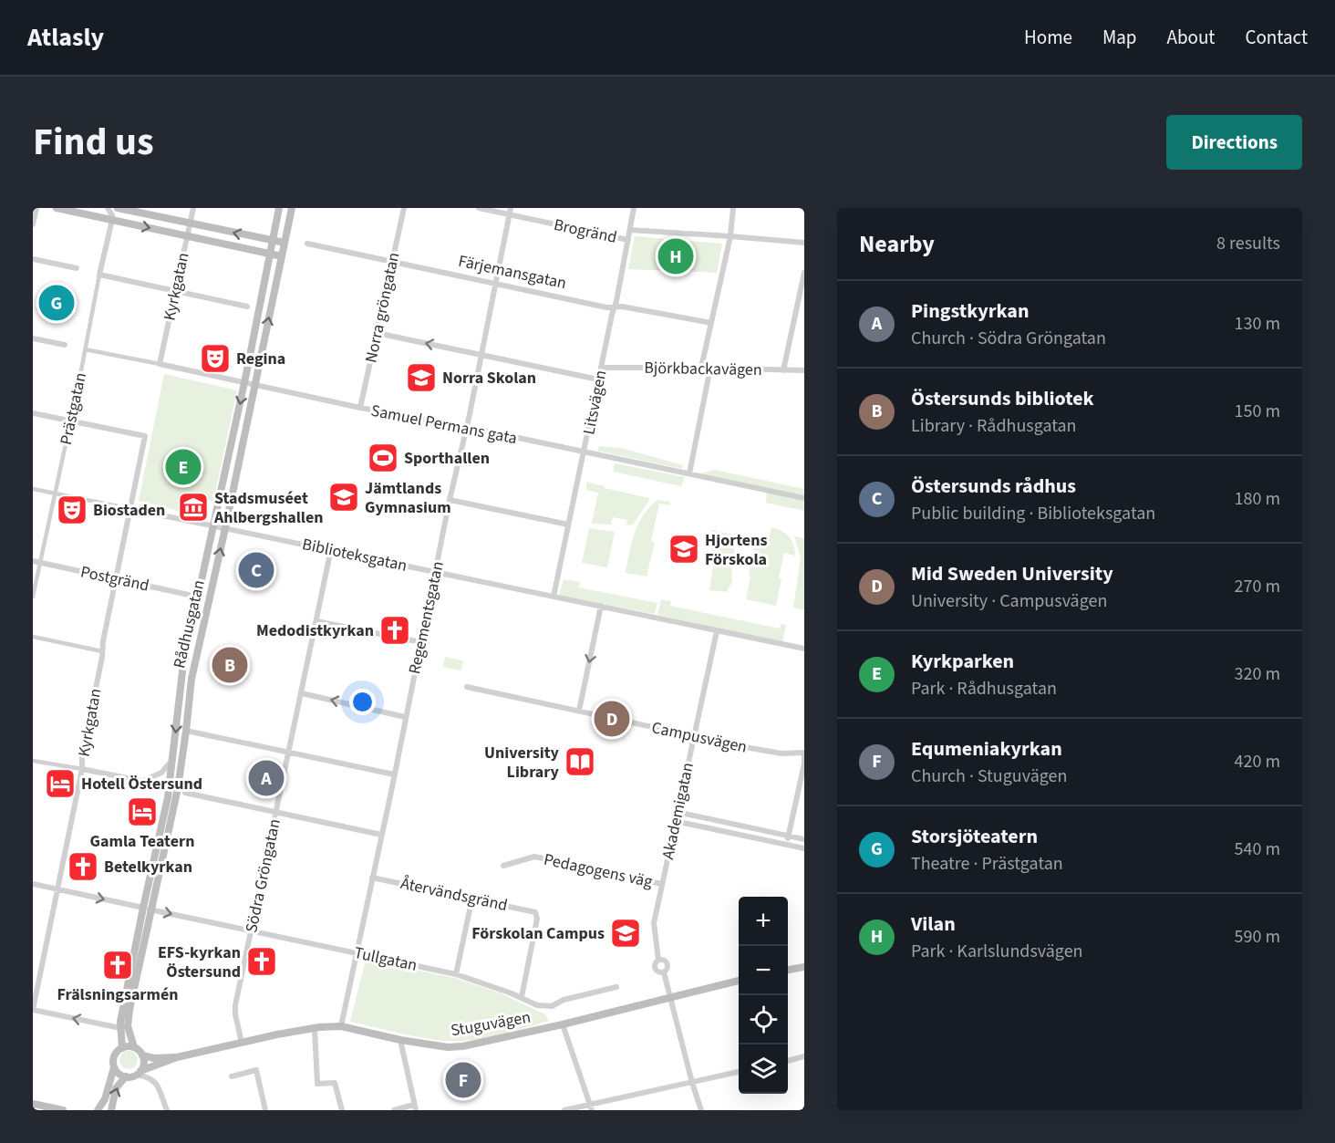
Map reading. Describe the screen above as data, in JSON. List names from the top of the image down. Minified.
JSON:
{"streets":{"main road":["Rådhusgatan","Stuguvägen"],"street":["Brogränd","Färjemansgatan","Kyrkgatan","Norra gröngatan","Björkbackavägen","Litsvägen","Prästgatan","Samuel Permans gata","Biblioteksgatan","Postgränd","Regementsgatan","Campusvägen","Akademigatan","Pedagogens väg","Södra Gröngatan","Återvändsgränd","Tullgatan"]},"crossings":[["Brogränd","Litsvägen"],["Brogränd","Regementsgatan"],["Färjemansgatan","Norra gröngatan"],["Färjemansgatan","Litsvägen"],["Färjemansgatan","Regementsgatan"],["Kyrkgatan","Prästgatan"],["Kyrkgatan","Samuel Permans gata"],["Kyrkgatan","Biblioteksgatan"],["Kyrkgatan","Postgränd"],["Kyrkgatan","Tullgatan"],["Norra gröngatan","Samuel Permans gata"],["Björkbackavägen","Litsvägen"],["Litsvägen","Samuel Permans gata"],["Litsvägen","Biblioteksgatan"],["Prästgatan","Samuel Permans gata"],["Prästgatan","Biblioteksgatan"],["Prästgatan","Postgränd"],["Samuel Permans gata","Regementsgatan"],["Samuel Permans gata","Rådhusgatan"],["Biblioteksgatan","Regementsgatan"],["Biblioteksgatan","Rådhusgatan"],["Biblioteksgatan","Akademigatan"],["Biblioteksgatan","Södra Gröngatan"],["Postgränd","Rådhusgatan"],["Regementsgatan","Återvändsgränd"],["Regementsgatan","Tullgatan"],["Regementsgatan","Stuguvägen"],["Rådhusgatan","Tullgatan"],["Rådhusgatan","Stuguvägen"],["Campusvägen","Akademigatan"],["Akademigatan","Pedagogens väg"],["Södra Gröngatan","Tullgatan"],["Södra Gröngatan","Stuguvägen"],["Återvändsgränd","Tullgatan"]],"places":{"theatre":["Regina","Biostaden"],"school or university":["Norra Skolan","Jämtlands Gymnasium","Hjortens Förskola","Förskolan Campus"],"sports":["Sporthallen"],"museum":["Stadsmuséet Ahlbergshallen"],"church":["Medodistkyrkan","Betelkyrkan","EFS-kyrkan Östersund","Frälsningsarmén"],"library":["University Library"],"hotel":["Hotell Östersund","Gamla Teatern"]},"page":{"header":"Atlasly","nav":["Home","Map","About","Contact"],"title":"Find us","buttons":"Directions","heading":["Nearby","8 results"],"pins":["H","G","E","C","B","D","A","F"],"list":[{"mark":"A","name":"Pingstkyrkan","note":"Church · Södra Gröngatan","value":"130 m"},{"mark":"B","name":"Östersunds bibliotek","note":"Library · Rådhusgatan","value":"150 m"},{"mark":"C","name":"Östersunds rådhus","note":"Public building · Biblioteksgatan","value":"180 m"},{"mark":"D","name":"Mid Sweden University","note":"University · Campusvägen","value":"270 m"},{"mark":"E","name":"Kyrkparken","note":"Park · Rådhusgatan","value":"320 m"},{"mark":"F","name":"Equmeniakyrkan","note":"Church · Stuguvägen","value":"420 m"},{"mark":"G","name":"Storsjöteatern","note":"Theatre · Prästgatan","value":"540 m"},{"mark":"H","name":"Vilan","note":"Park · Karlslundsvägen","value":"590 m"}],"map_buttons":["+","−"]}}
